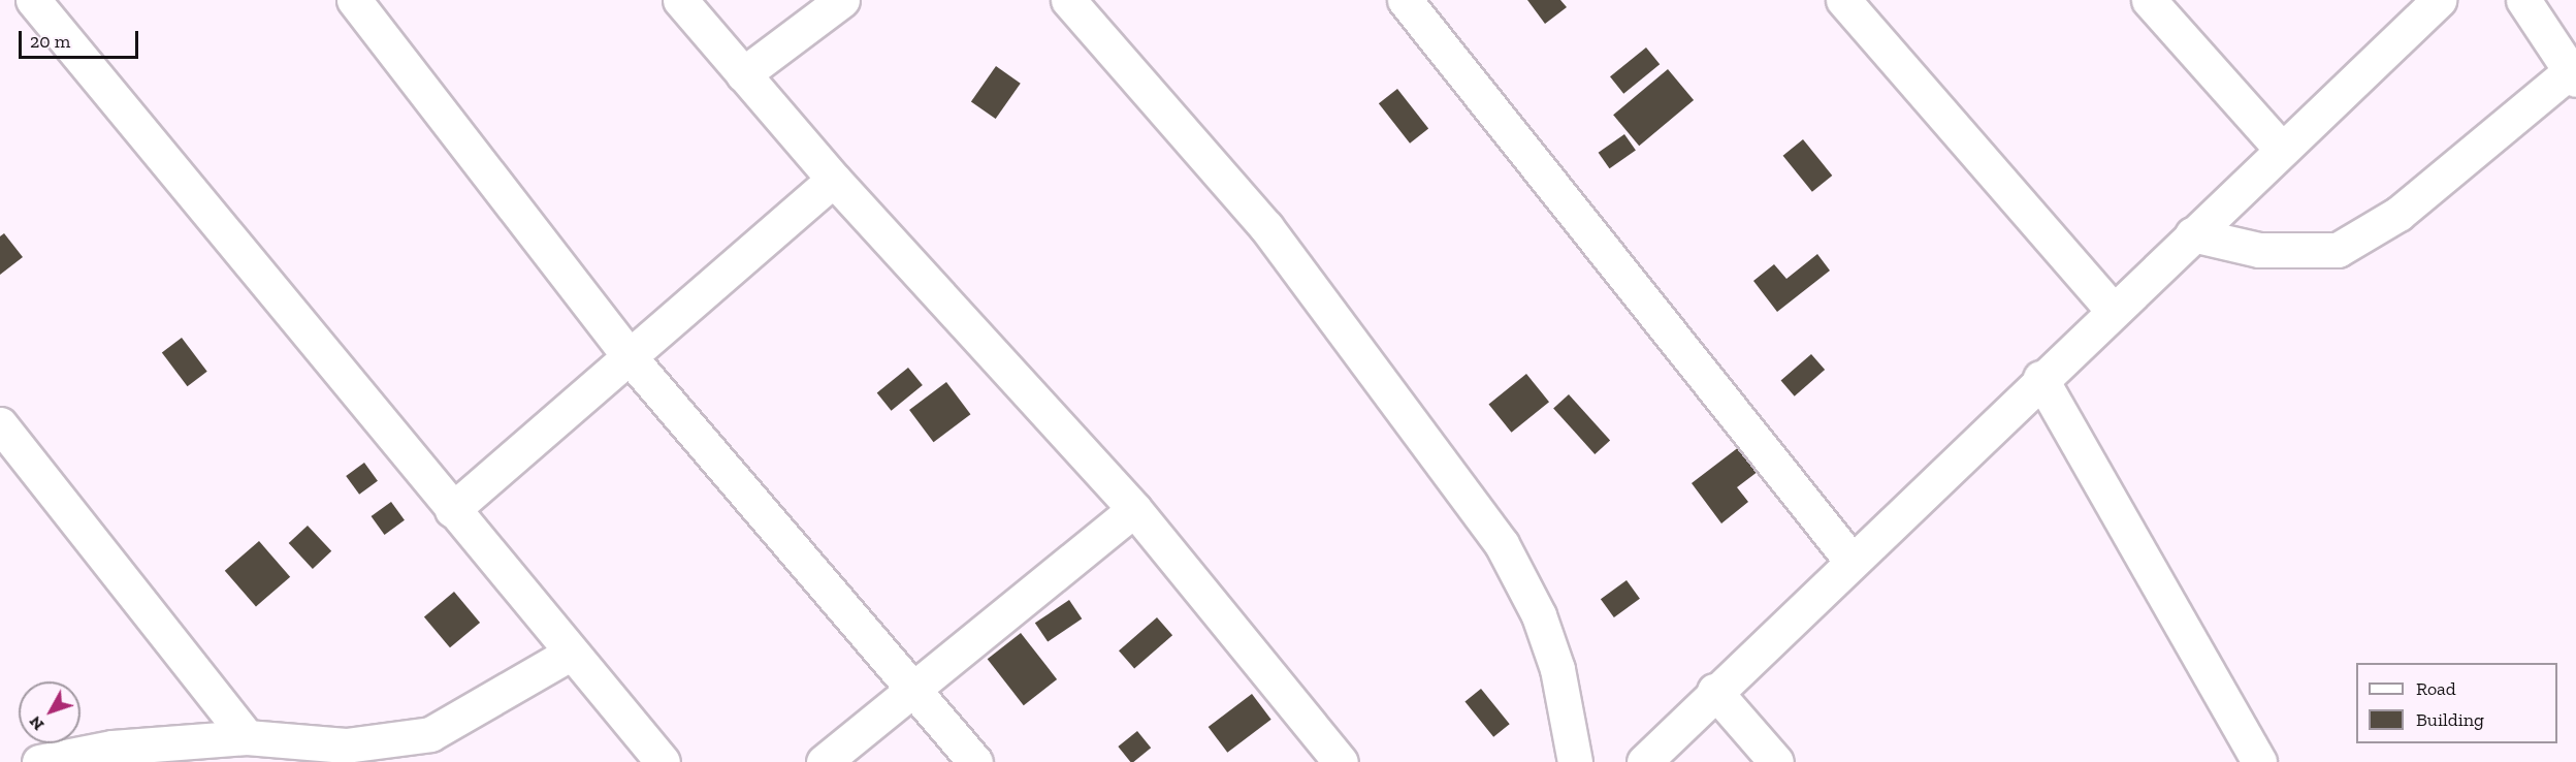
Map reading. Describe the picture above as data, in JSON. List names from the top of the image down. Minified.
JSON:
{"legend":["Road","Building"],"scale_bar":"20 m","north":"bottom left"}
